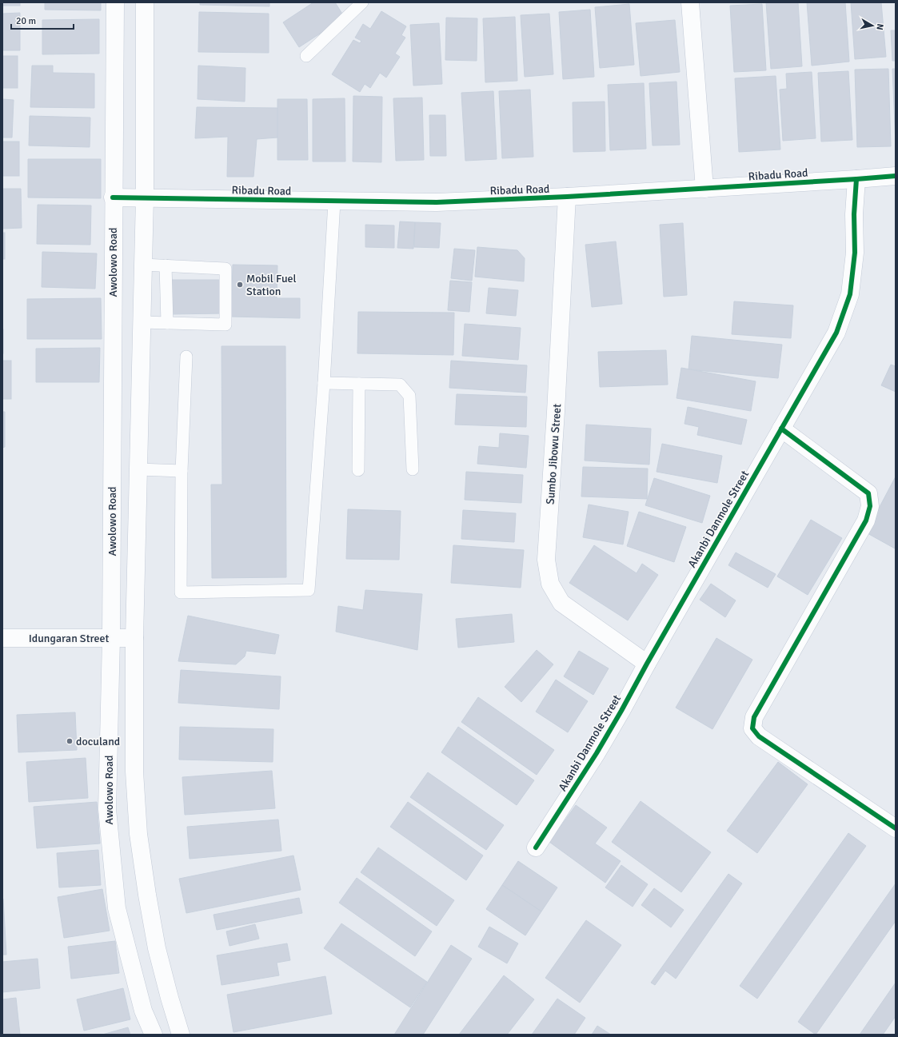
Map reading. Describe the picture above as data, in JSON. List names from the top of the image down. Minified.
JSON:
{"streets":{"street":["Ribadu Road","Awolowo Road","Sumbo Jibowu Street","Akanbi Danmole Street","Idungaran Street"]},"crossings":[["Ribadu Road","Awolowo Road"],["Ribadu Road","Sumbo Jibowu Street"],["Ribadu Road","Akanbi Danmole Street"],["Awolowo Road","Idungaran Street"],["Sumbo Jibowu Street","Akanbi Danmole Street"]],"places":["Mobil Fuel Station","doculand"],"scale_bar":"20 m","north":"right"}
